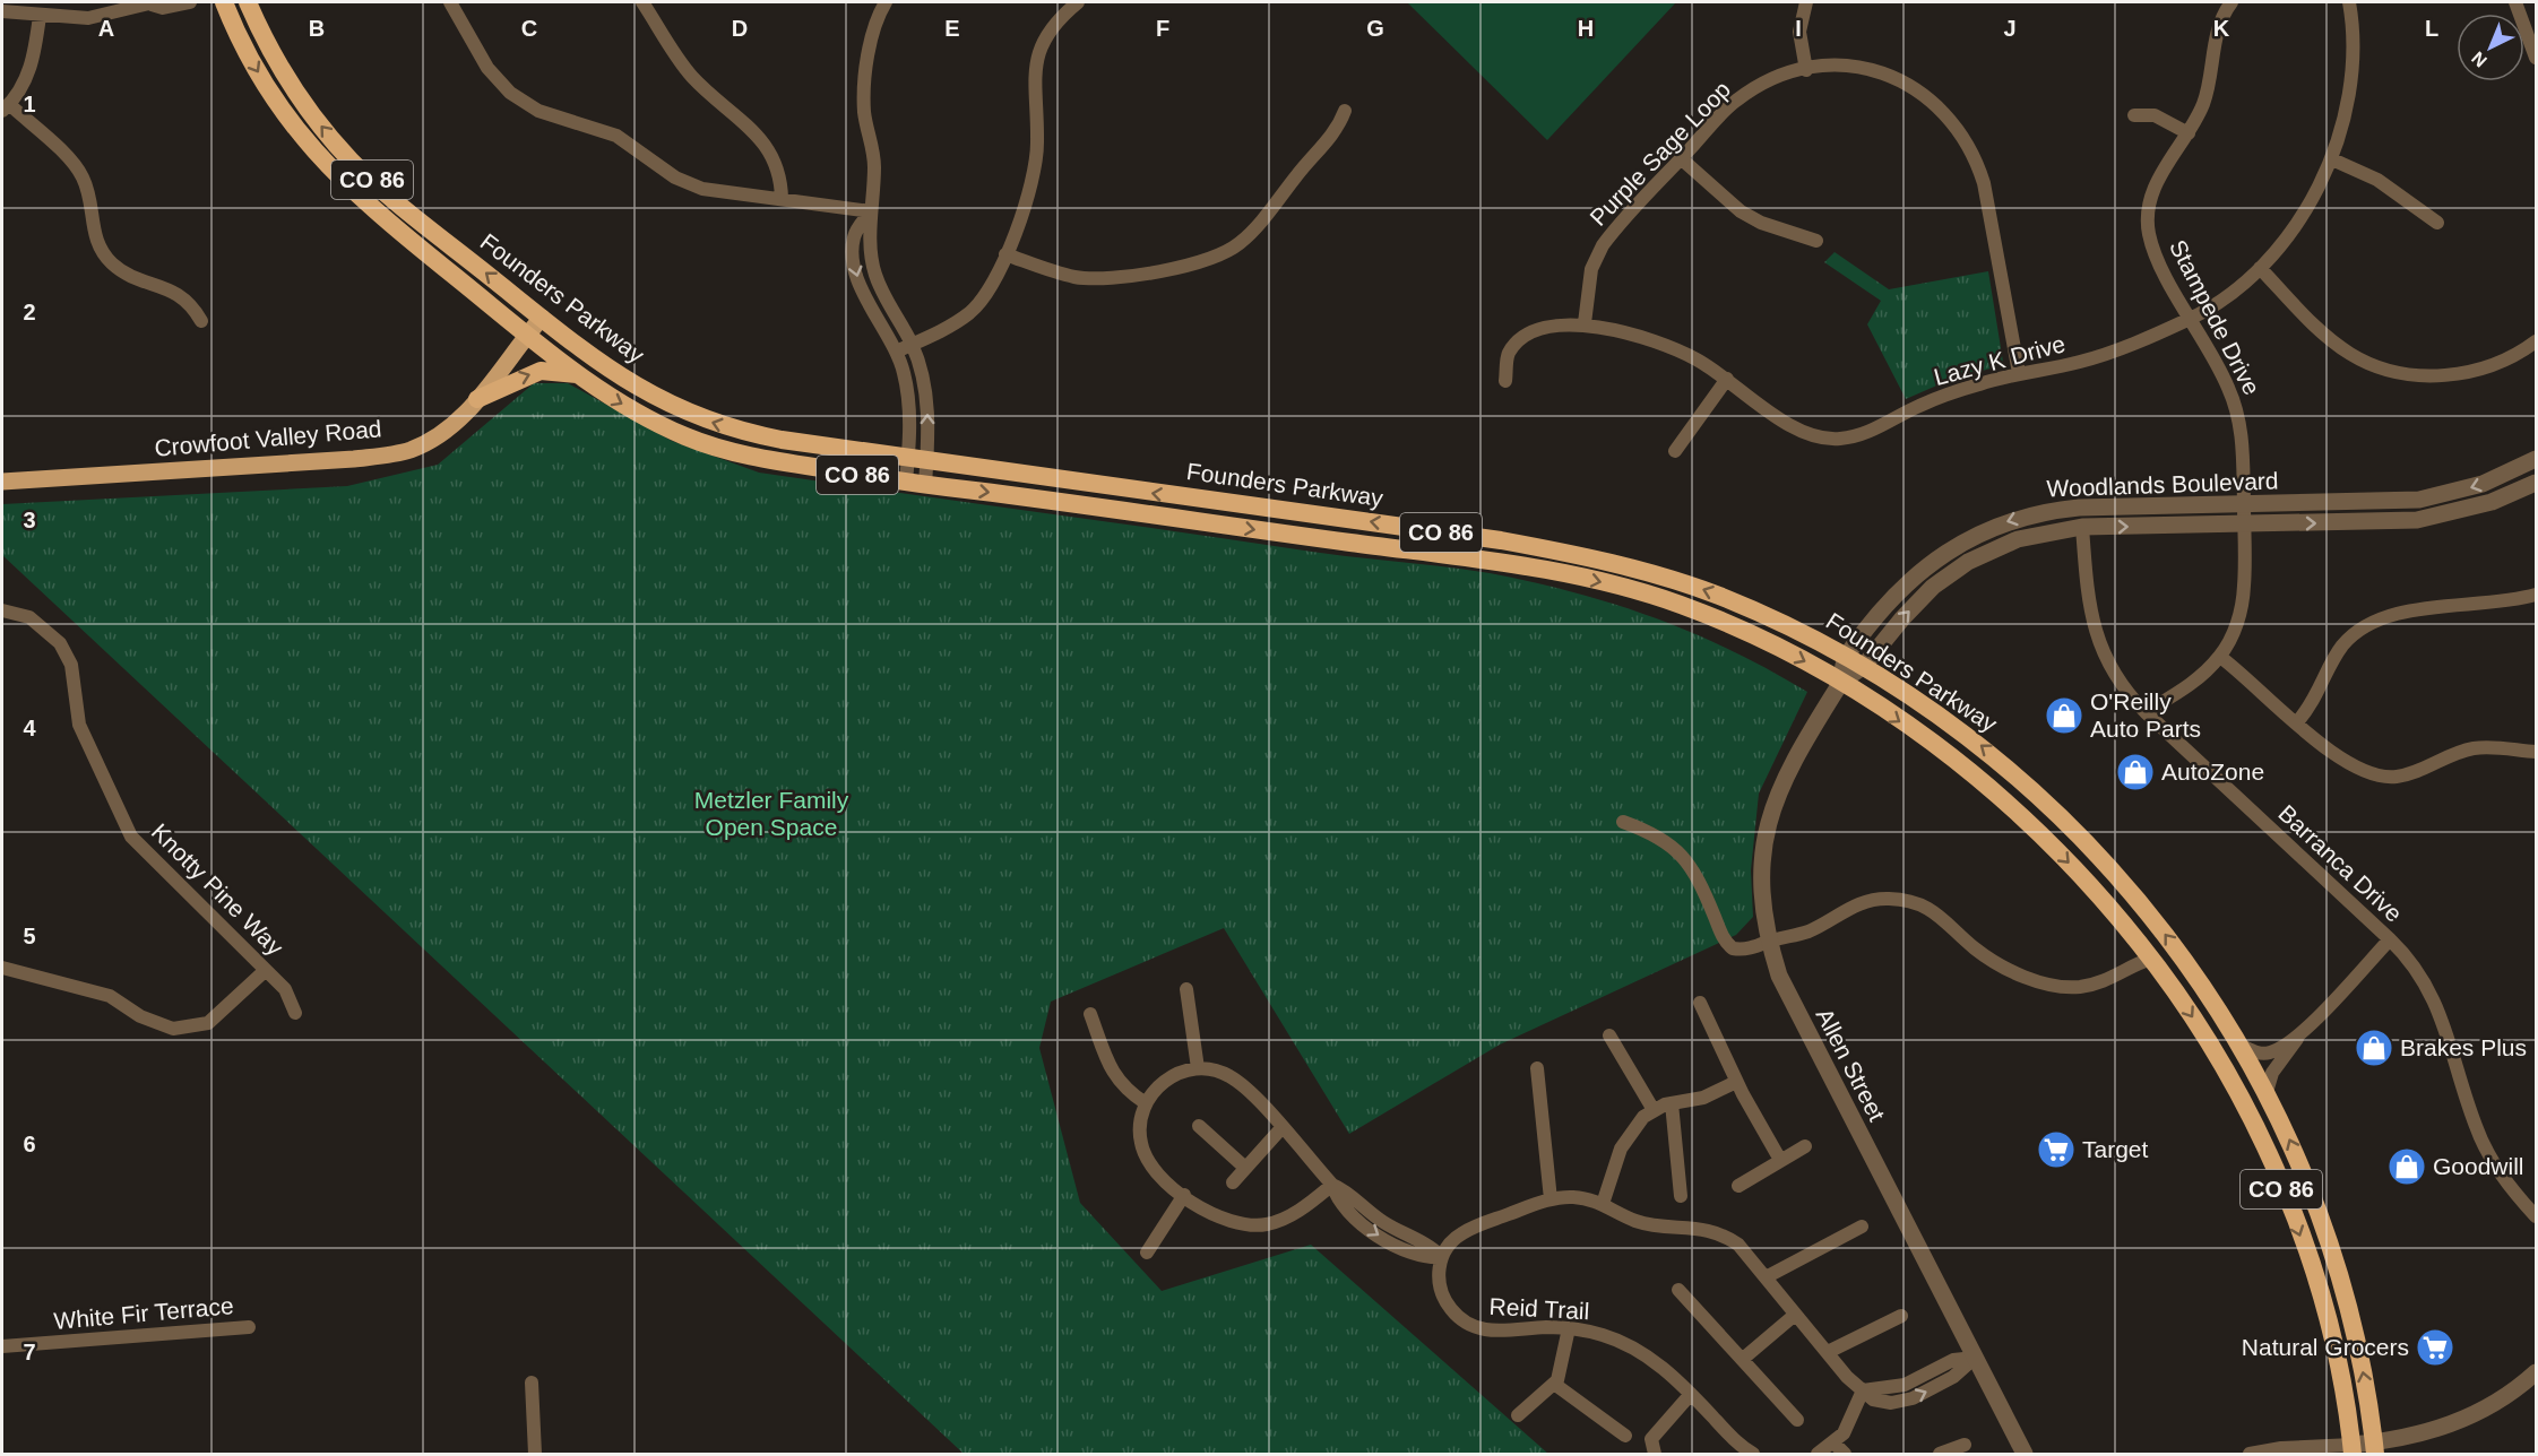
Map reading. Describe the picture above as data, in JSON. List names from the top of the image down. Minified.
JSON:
{"streets":{"highway":["CO 86","Founders Parkway"],"main road":["Crowfoot Valley Road"],"street":["Purple Sage Loop","Stampede Drive","Lazy K Drive","Woodlands Boulevard","Barranca Drive","Knotty Pine Way","Allen Street","Reid Trail","White Fir Terrace"]},"crossings":[["Purple Sage Loop","Lazy K Drive"],["Founders Parkway","Crowfoot Valley Road"],["Founders Parkway","Woodlands Boulevard"],["Founders Parkway","Allen Street"],["Stampede Drive","Lazy K Drive"],["Stampede Drive","Woodlands Boulevard"],["Stampede Drive","Barranca Drive"],["Woodlands Boulevard","Barranca Drive"],["Woodlands Boulevard","Allen Street"]],"parks":["Metzler Family Open Space"],"places":{"shop":["O'Reilly Auto Parts","AutoZone","Brakes Plus","Goodwill"],"supermarket":["Target","Natural Grocers"]},"north":"bottom left","grid":{"columns":["A","B","C","D","E","F","G","H","I","J","K","L"],"rows":["1","2","3","4","5","6","7"]}}
